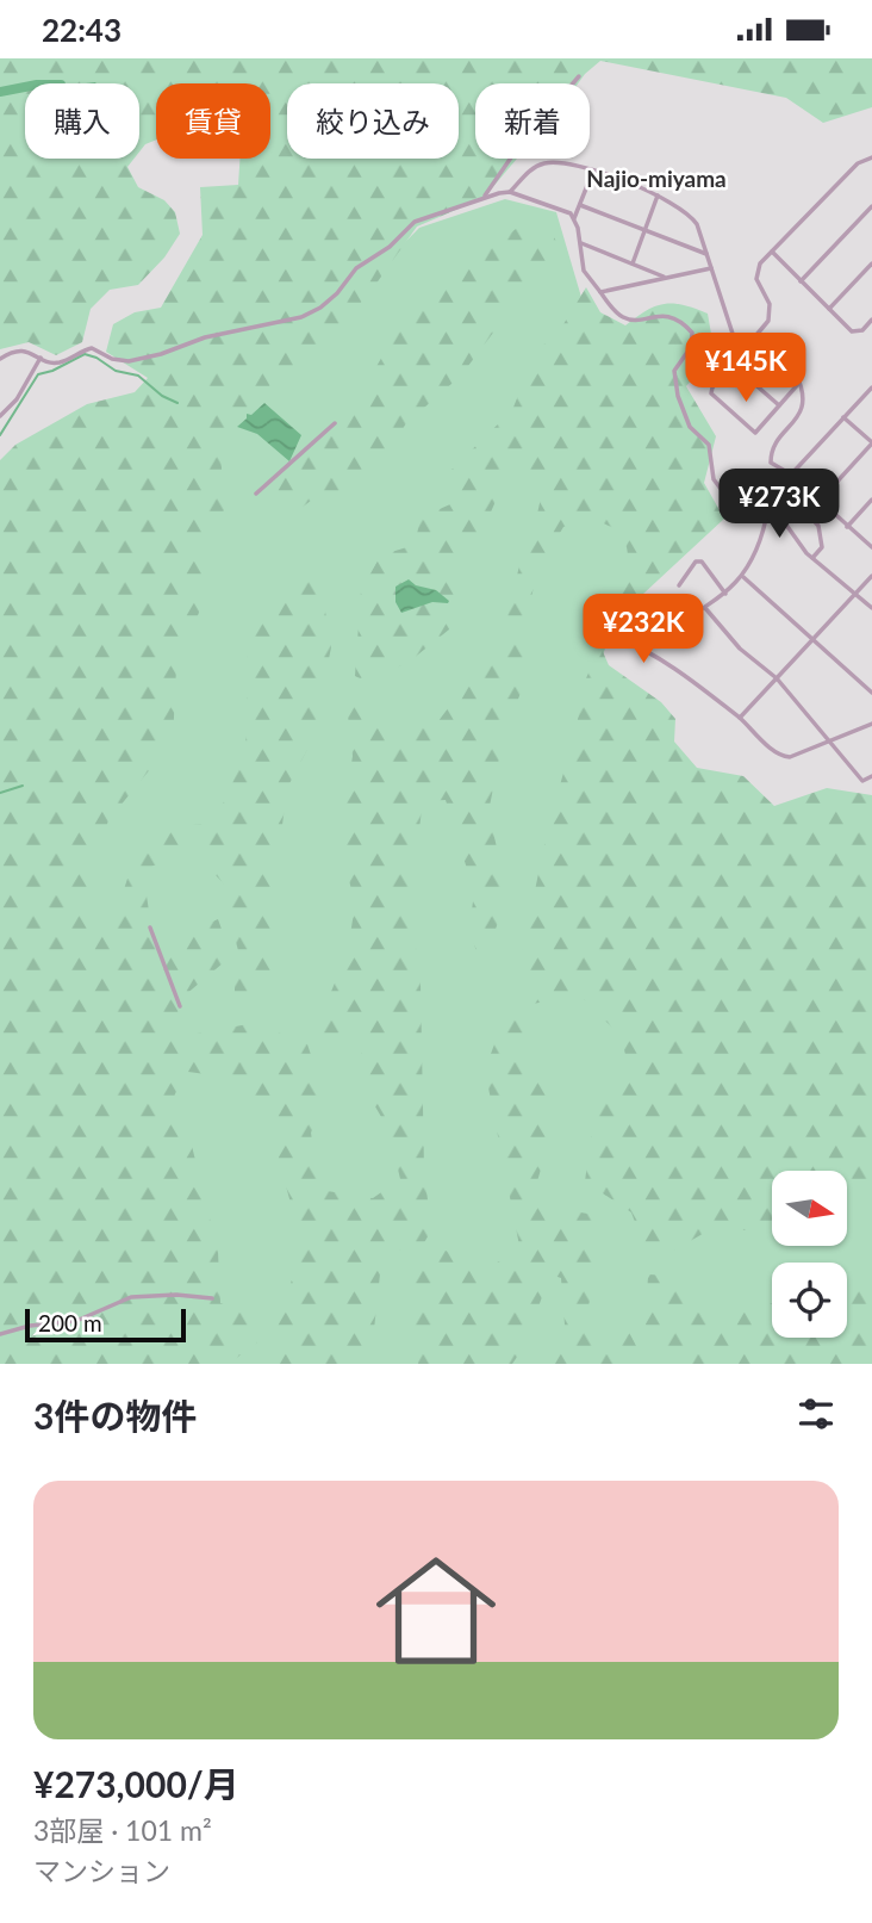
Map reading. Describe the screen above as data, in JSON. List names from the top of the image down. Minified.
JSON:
{"districts":["Najio-miyama"],"scale_bar":"200 m","north":"right","page":{"status":"22:43","chip":["購入","賃貸","絞り込み","新着"],"price":["¥145K","¥273K","¥232K"],"scale":"200 m","heading":"3件の物件","list":[{"name":"¥273,000/月","note":"3部屋 · 101 m² · マンション"}]}}
